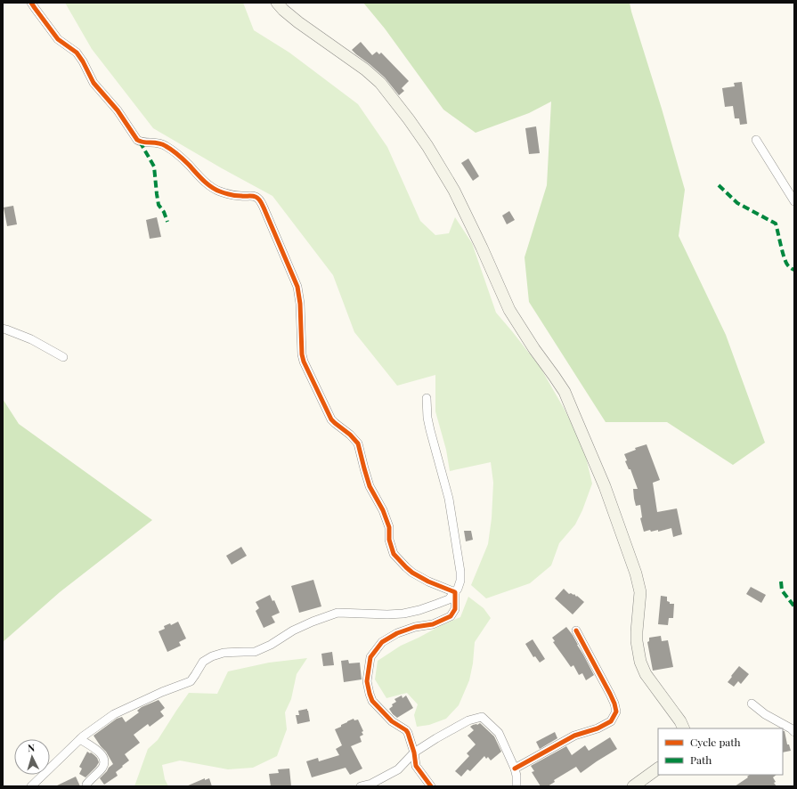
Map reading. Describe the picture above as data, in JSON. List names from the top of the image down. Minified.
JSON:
{"legend":["Cycle path","Path"],"north":"top"}
